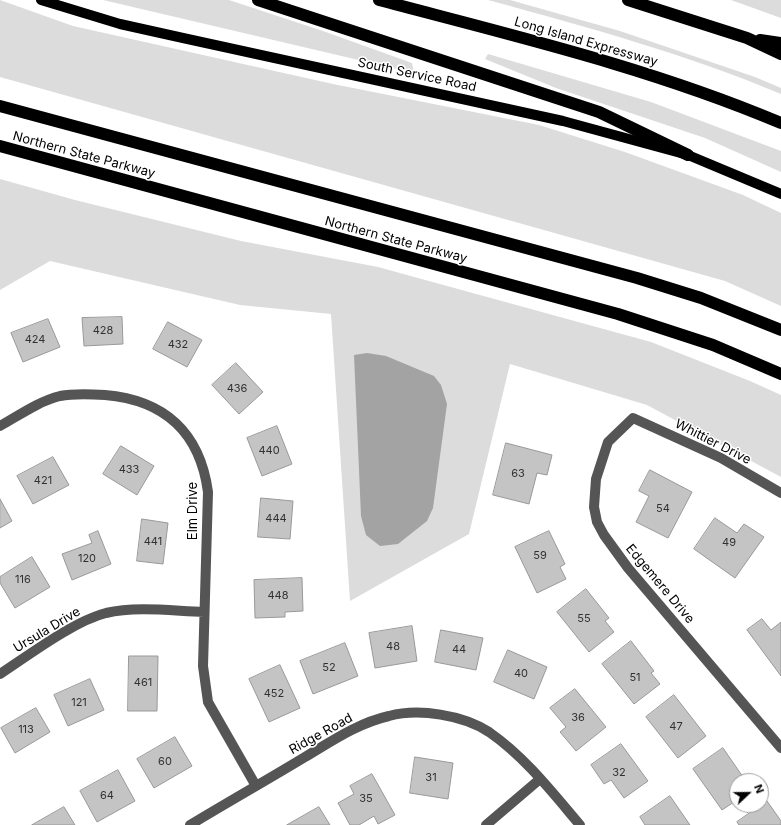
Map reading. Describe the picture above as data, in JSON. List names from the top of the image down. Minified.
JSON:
{"streets":{"highway":["Long Island Expressway","Northern State Parkway"],"main road":["South Service Road"],"street":["Whittier Drive","Elm Drive","Edgemere Drive","Ursula Drive","Ridge Road"]},"crossings":[["Whittier Drive","Edgemere Drive"],["Elm Drive","Ursula Drive"],["Elm Drive","Ridge Road"]],"house_numbers":["428","424","432","436","440","433","63","421","54","444","441","49","59","120","116","448","55","48","44","52","40","51","461","452","121","36","47","113","60","32","31","64","35"],"north":"right"}
